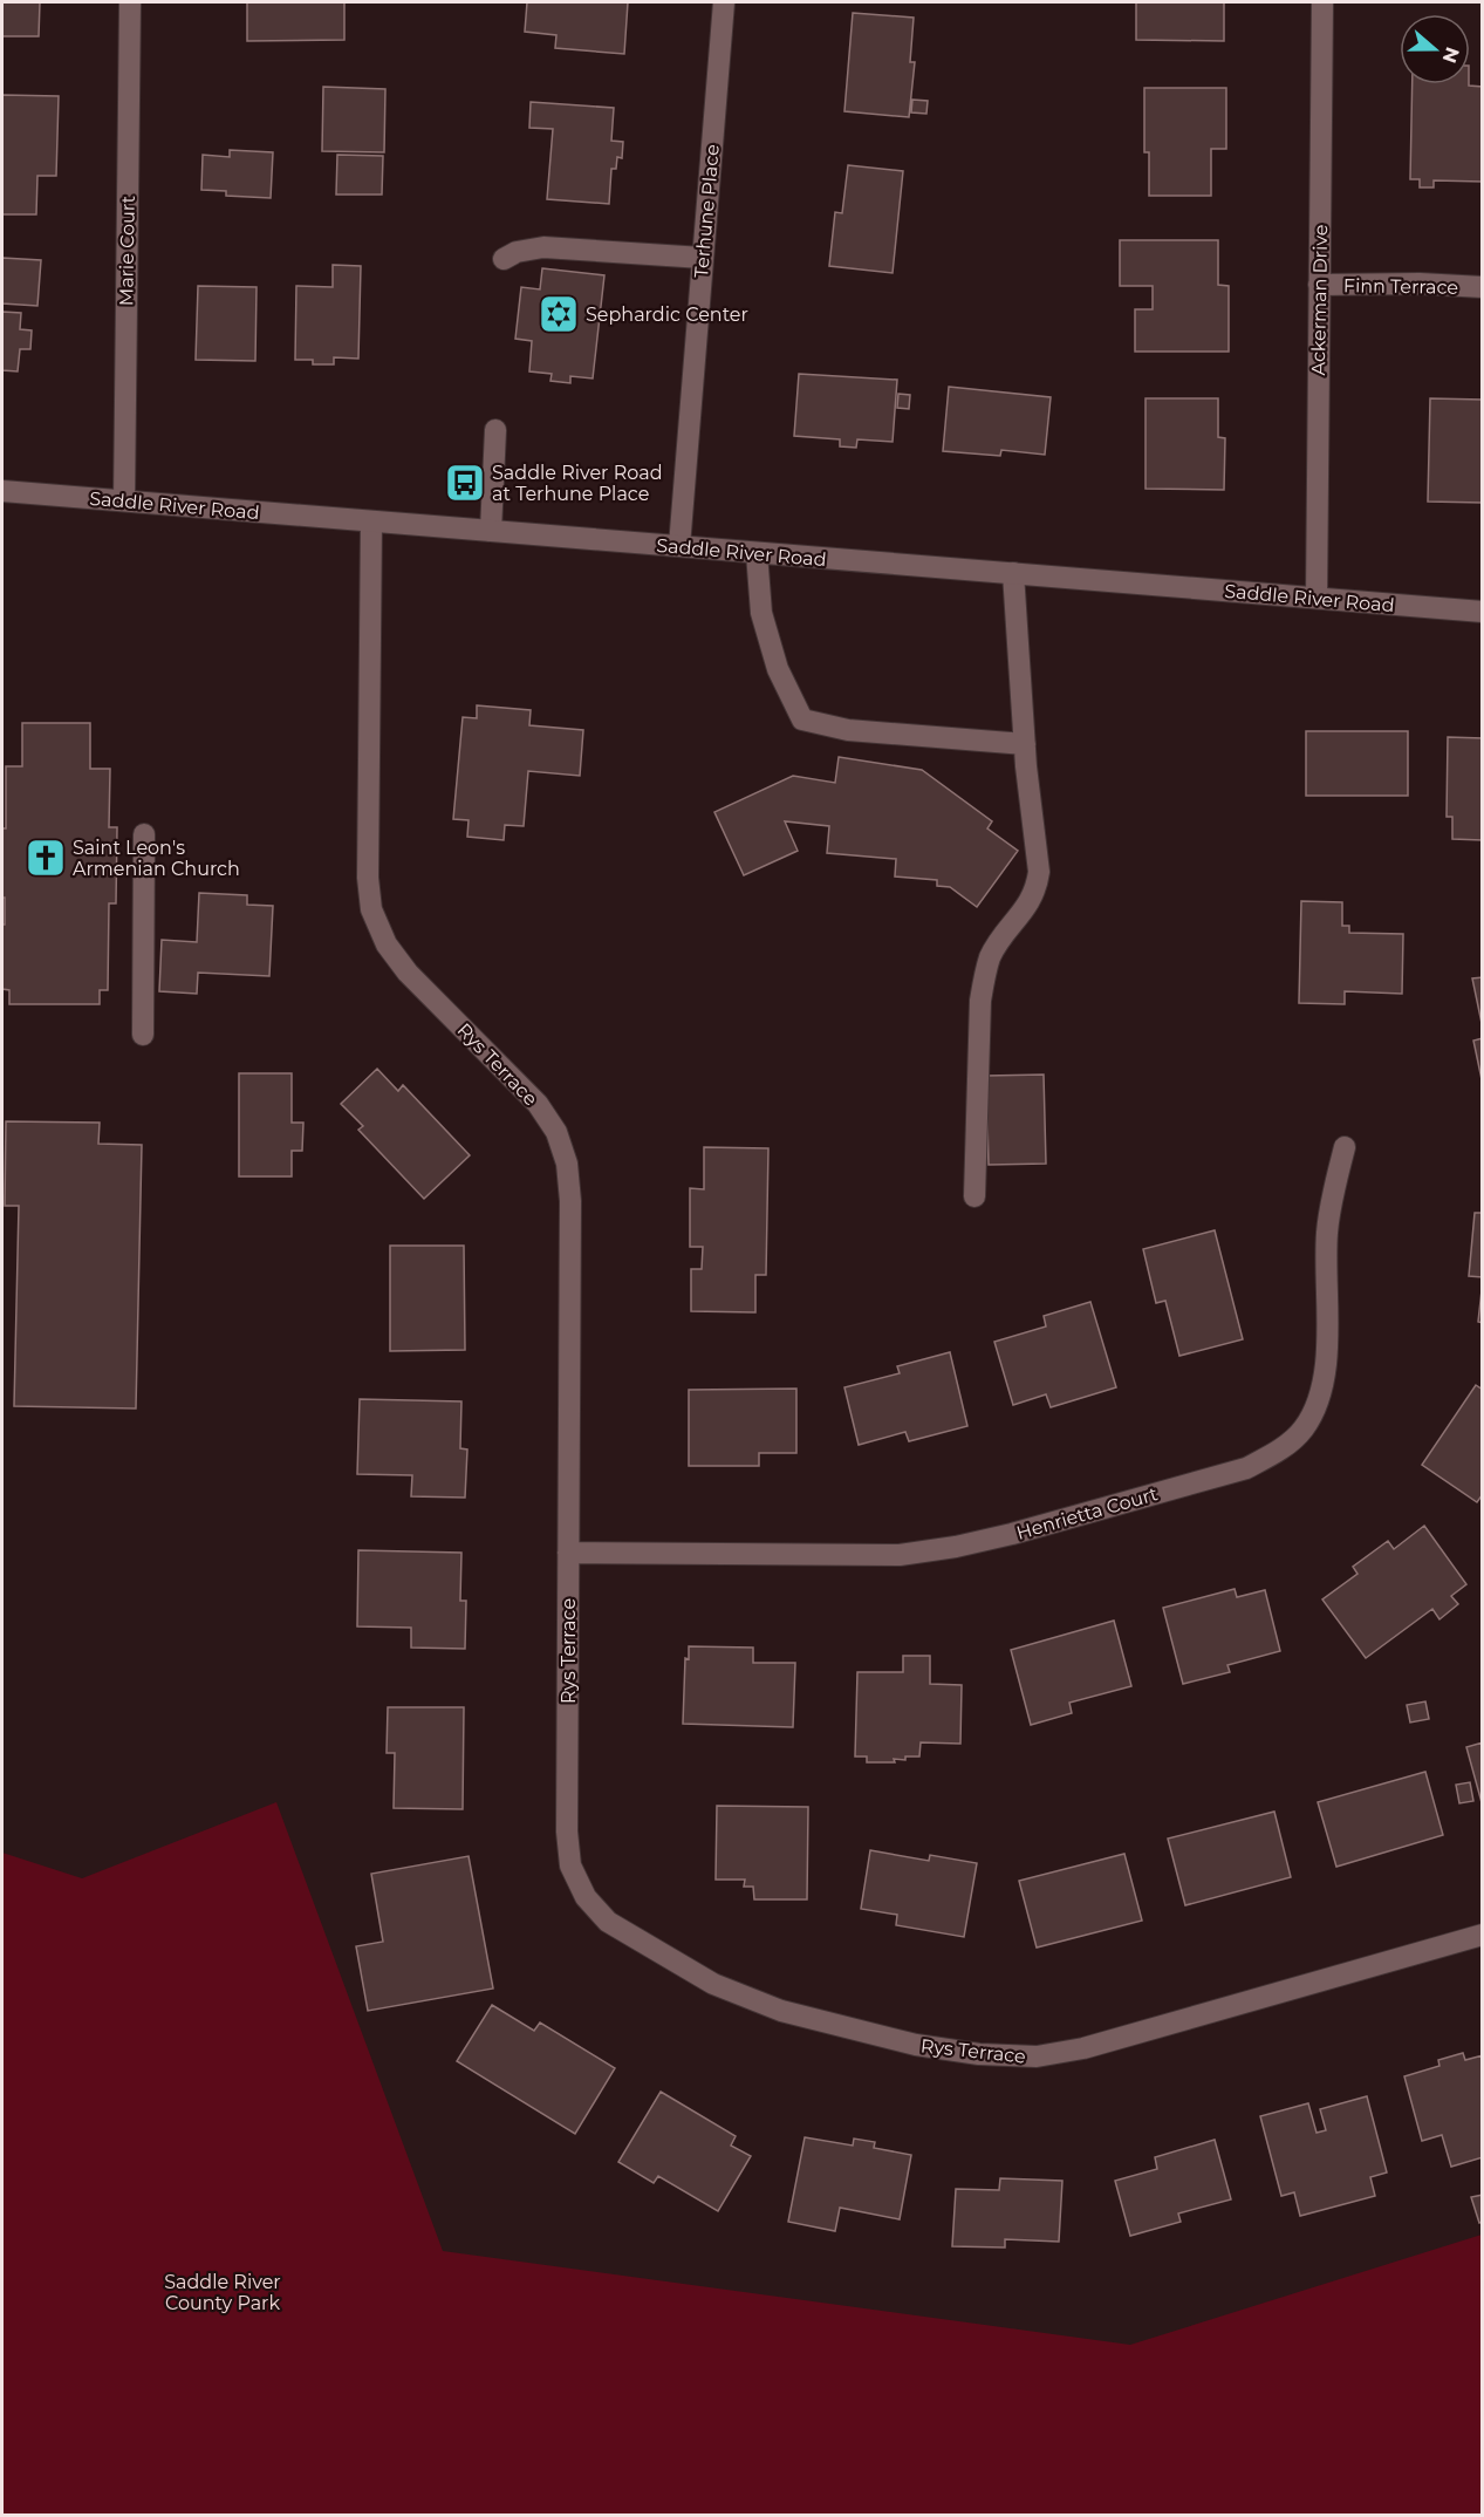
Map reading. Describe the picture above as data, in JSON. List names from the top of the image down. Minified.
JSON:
{"streets":{"street":["Terhune Place","Marie Court","Finn Terrace","Ackerman Drive","Saddle River Road","Rys Terrace","Henrietta Court"]},"crossings":[["Terhune Place","Saddle River Road"],["Marie Court","Saddle River Road"],["Finn Terrace","Ackerman Drive"],["Ackerman Drive","Saddle River Road"],["Saddle River Road","Rys Terrace"],["Rys Terrace","Henrietta Court"]],"parks":["Saddle River County Park"],"places":{"synagogue":["Sephardic Center"],"bus stop":["Saddle River Road at Terhune Place"],"church":["Saint Leon's Armenian Church"]},"north":"right"}
